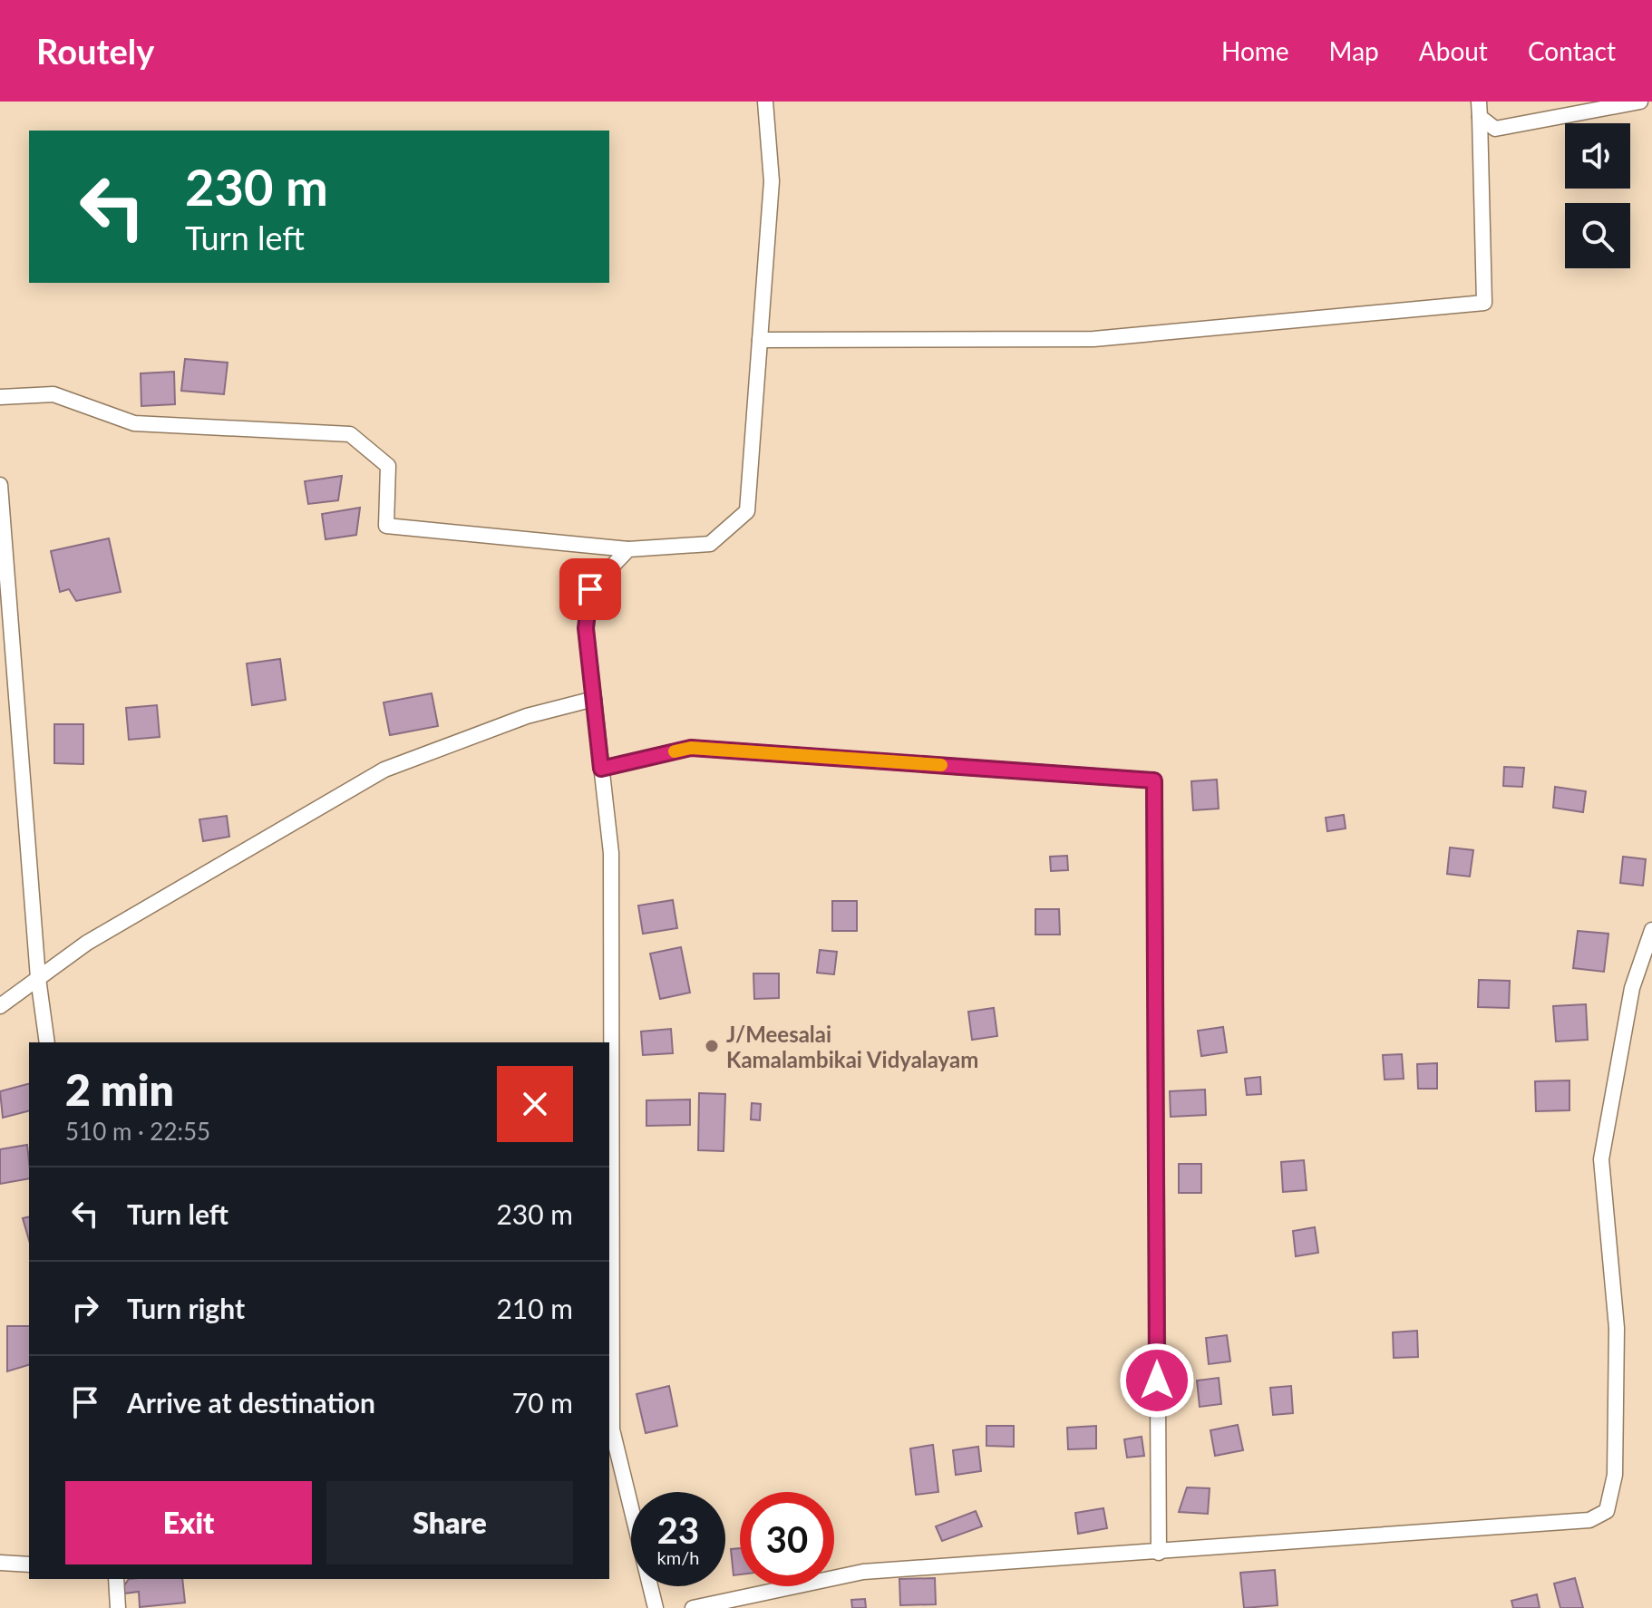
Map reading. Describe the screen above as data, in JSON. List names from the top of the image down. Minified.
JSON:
{"places":["J/Meesalai Kamalambikai Vidyalayam"],"page":{"header":"Routely","nav":["Home","Map","About","Contact"],"turn":["230 m","Turn left"],"heading":["2 min","510 m · 22:55"],"list":[{"name":"Turn left","value":"230 m"},{"name":"Turn right","value":"210 m"},{"name":"Arrive at destination","value":"70 m"}],"buttons":["Exit","Share"],"speed":"23 km/h","limit":"30"}}
